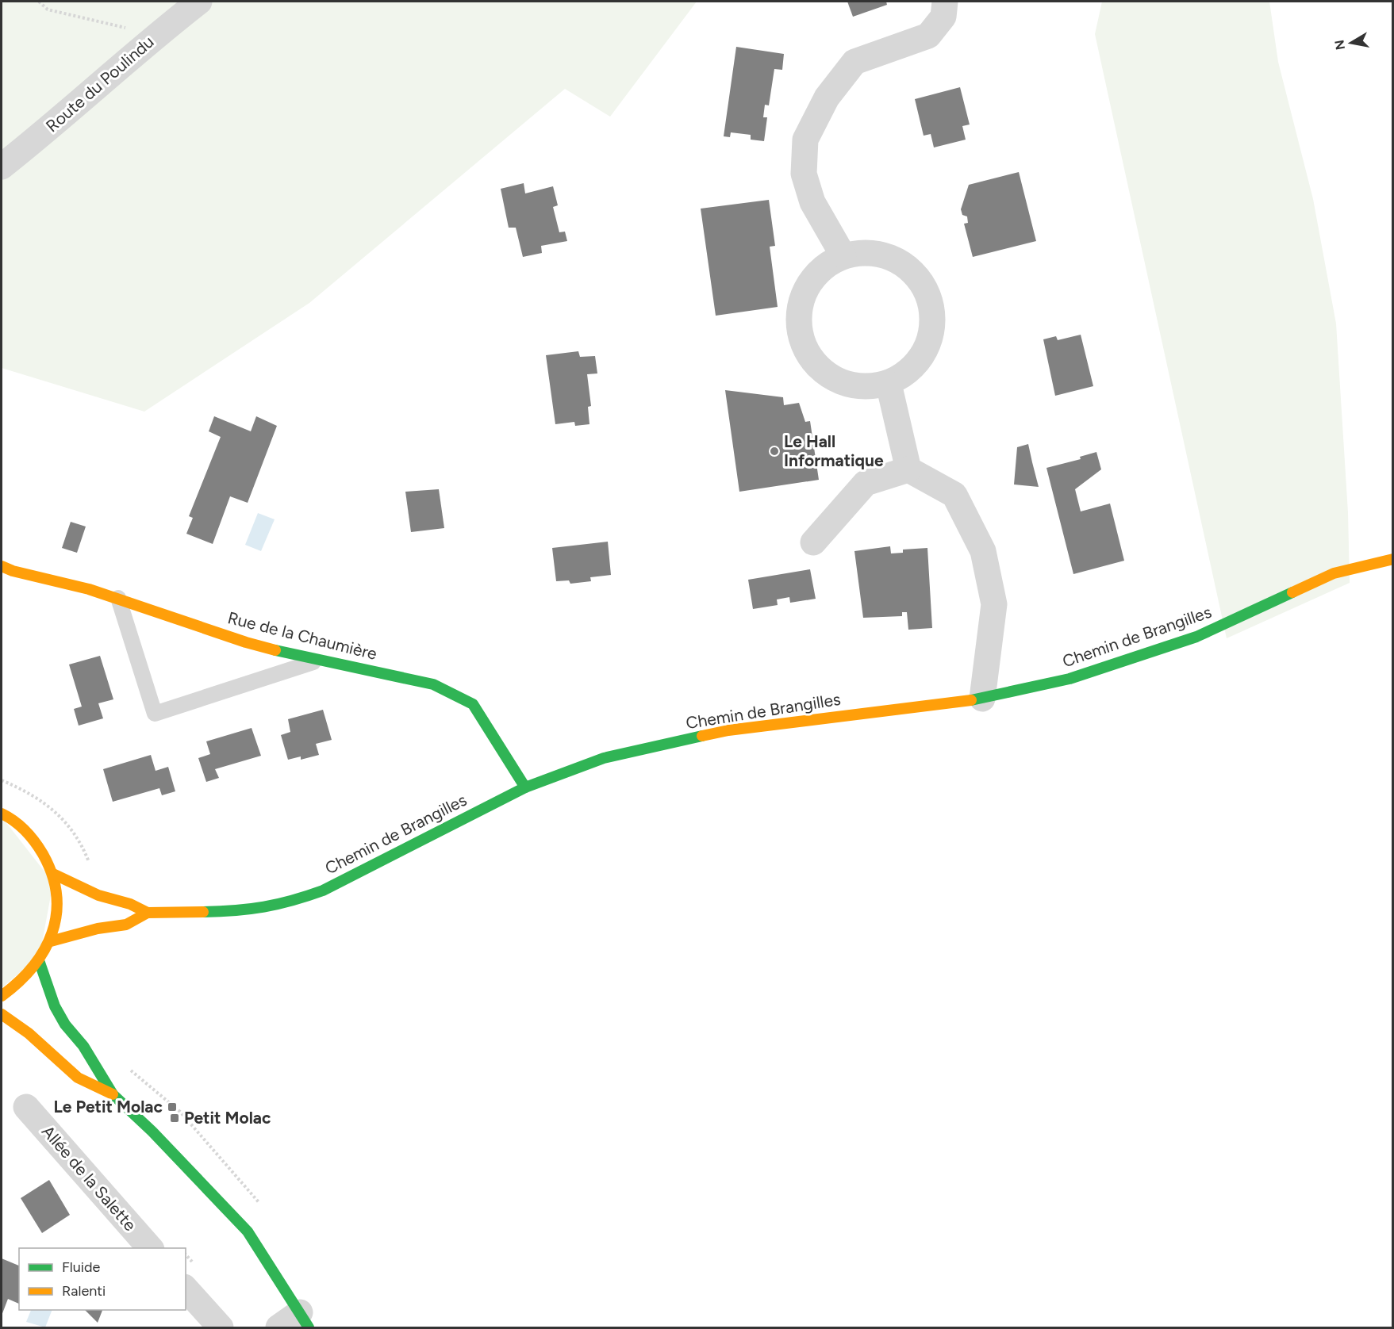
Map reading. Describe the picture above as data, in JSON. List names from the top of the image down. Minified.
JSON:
{"streets":{"street":["Route du Poulindu","Rue de la Chaumière","Chemin de Brangilles","Allée de la Salette"]},"crossings":[["Rue de la Chaumière","Chemin de Brangilles"]],"places":{"other":["Le Hall Informatique"],"transit":["Le Petit Molac","Petit Molac"]},"legend":["Fluide","Ralenti"],"north":"left"}
